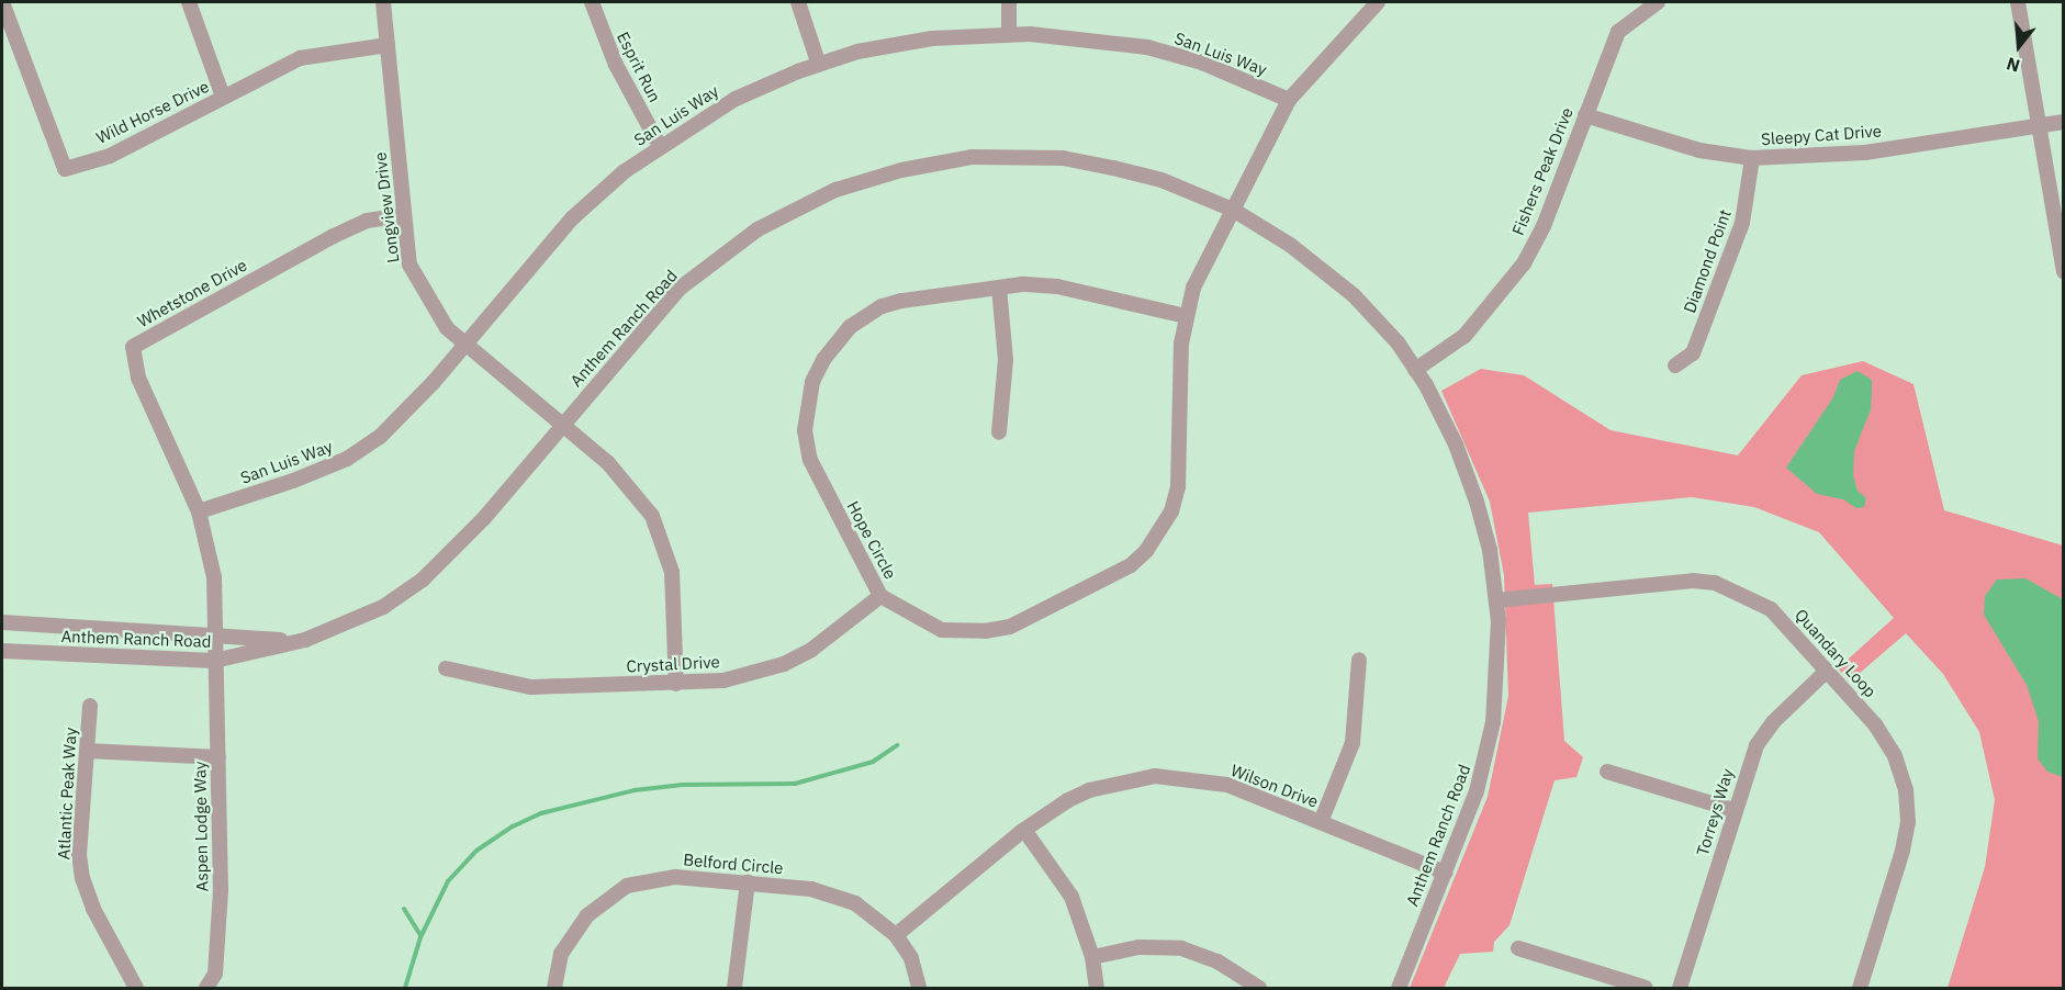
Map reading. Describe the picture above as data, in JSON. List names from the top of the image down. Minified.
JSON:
{"streets":{"street":["San Luis Way","Esprit Run","Wild Horse Drive","Sleepy Cat Drive","Fishers Peak Drive","Longview Drive","Diamond Point","Whetstone Drive","Anthem Ranch Road","Hope Circle","Quandary Loop","Crystal Drive","Wilson Drive","Atlantic Peak Way","Torreys Way","Aspen Lodge Way","Belford Circle"]},"crossings":[["San Luis Way","Esprit Run"],["San Luis Way","Longview Drive"],["San Luis Way","Whetstone Drive"],["San Luis Way","Hope Circle"],["Wild Horse Drive","Longview Drive"],["Sleepy Cat Drive","Fishers Peak Drive"],["Sleepy Cat Drive","Diamond Point"],["Fishers Peak Drive","Anthem Ranch Road"],["Longview Drive","Whetstone Drive"],["Longview Drive","Anthem Ranch Road"],["Longview Drive","Crystal Drive"],["Whetstone Drive","Anthem Ranch Road"],["Whetstone Drive","Aspen Lodge Way"],["Anthem Ranch Road","Hope Circle"],["Anthem Ranch Road","Quandary Loop"],["Anthem Ranch Road","Wilson Drive"],["Anthem Ranch Road","Aspen Lodge Way"],["Hope Circle","Crystal Drive"],["Quandary Loop","Torreys Way"],["Wilson Drive","Belford Circle"]],"north":"bottom"}
